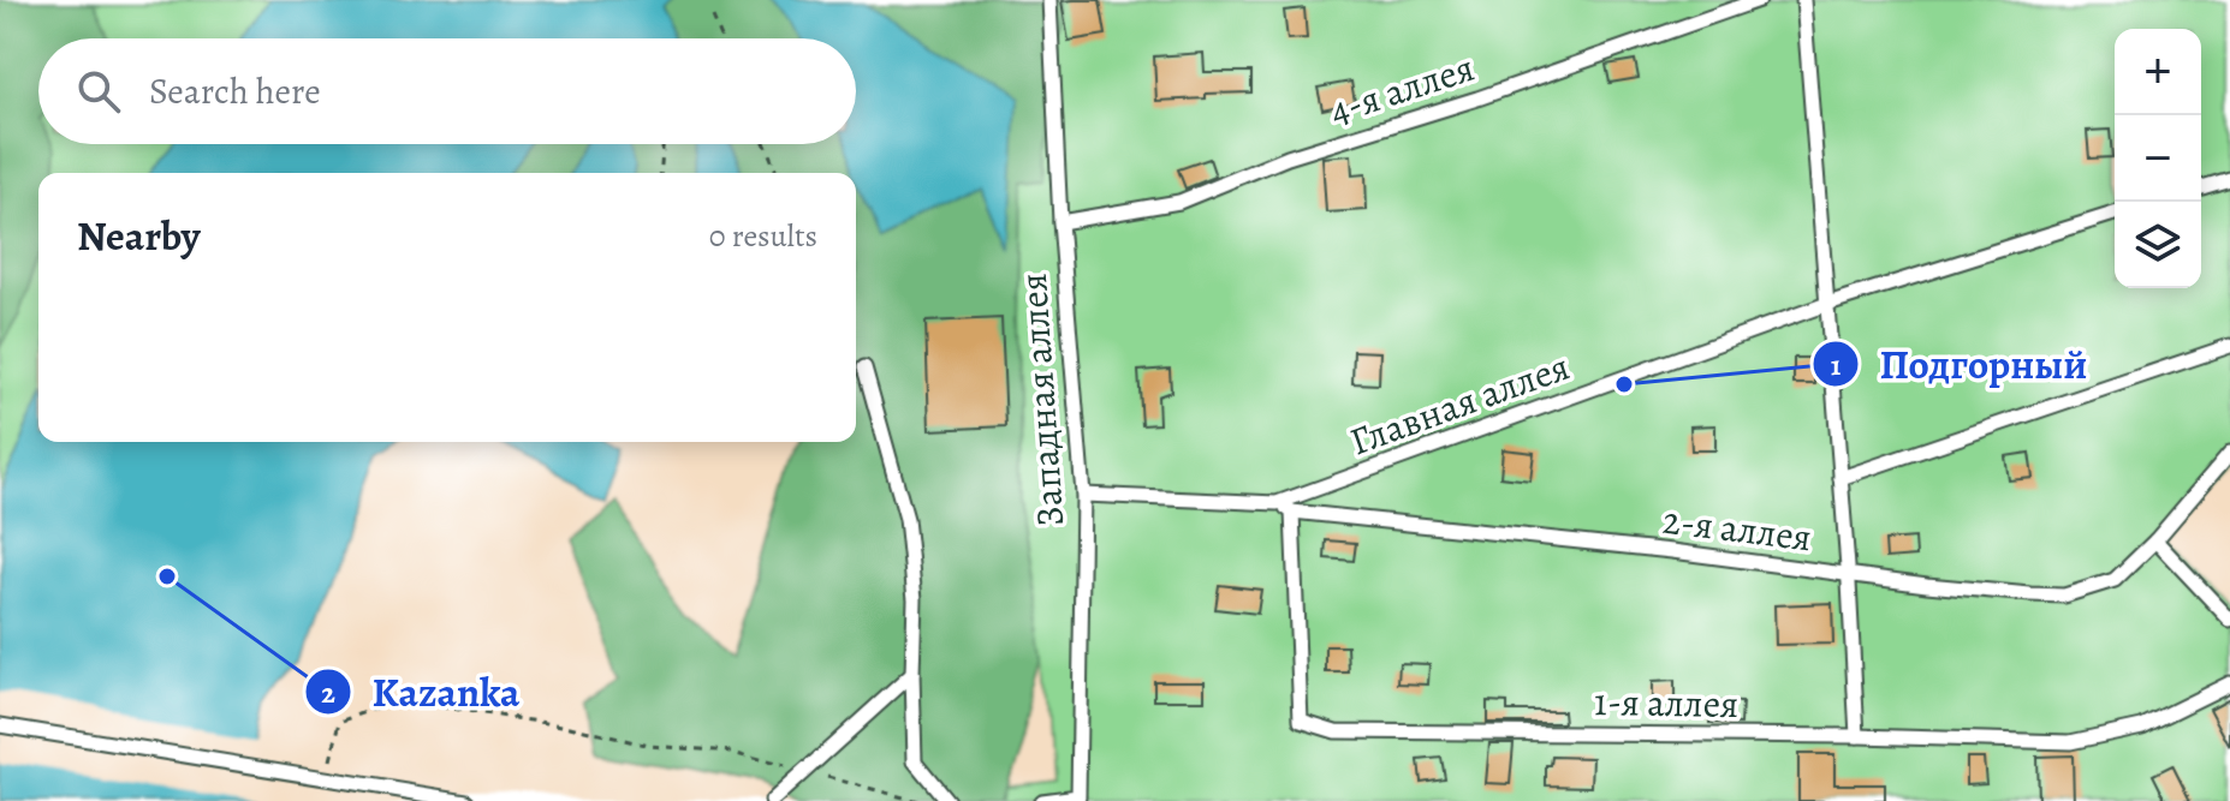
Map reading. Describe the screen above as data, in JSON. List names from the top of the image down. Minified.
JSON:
{"streets":{"lane":["4-я аллея","Западная аллея","Главная аллея","2-я аллея","1-я аллея"]},"crossings":[["4-я аллея","Западная аллея"],["Западная аллея","Главная аллея"],["2-я аллея","1-я аллея"]],"places":["Подгорный","Kazanka"],"page":{"map_buttons":["+","−"],"search":"Search here","heading":["Nearby","0 results"]}}
